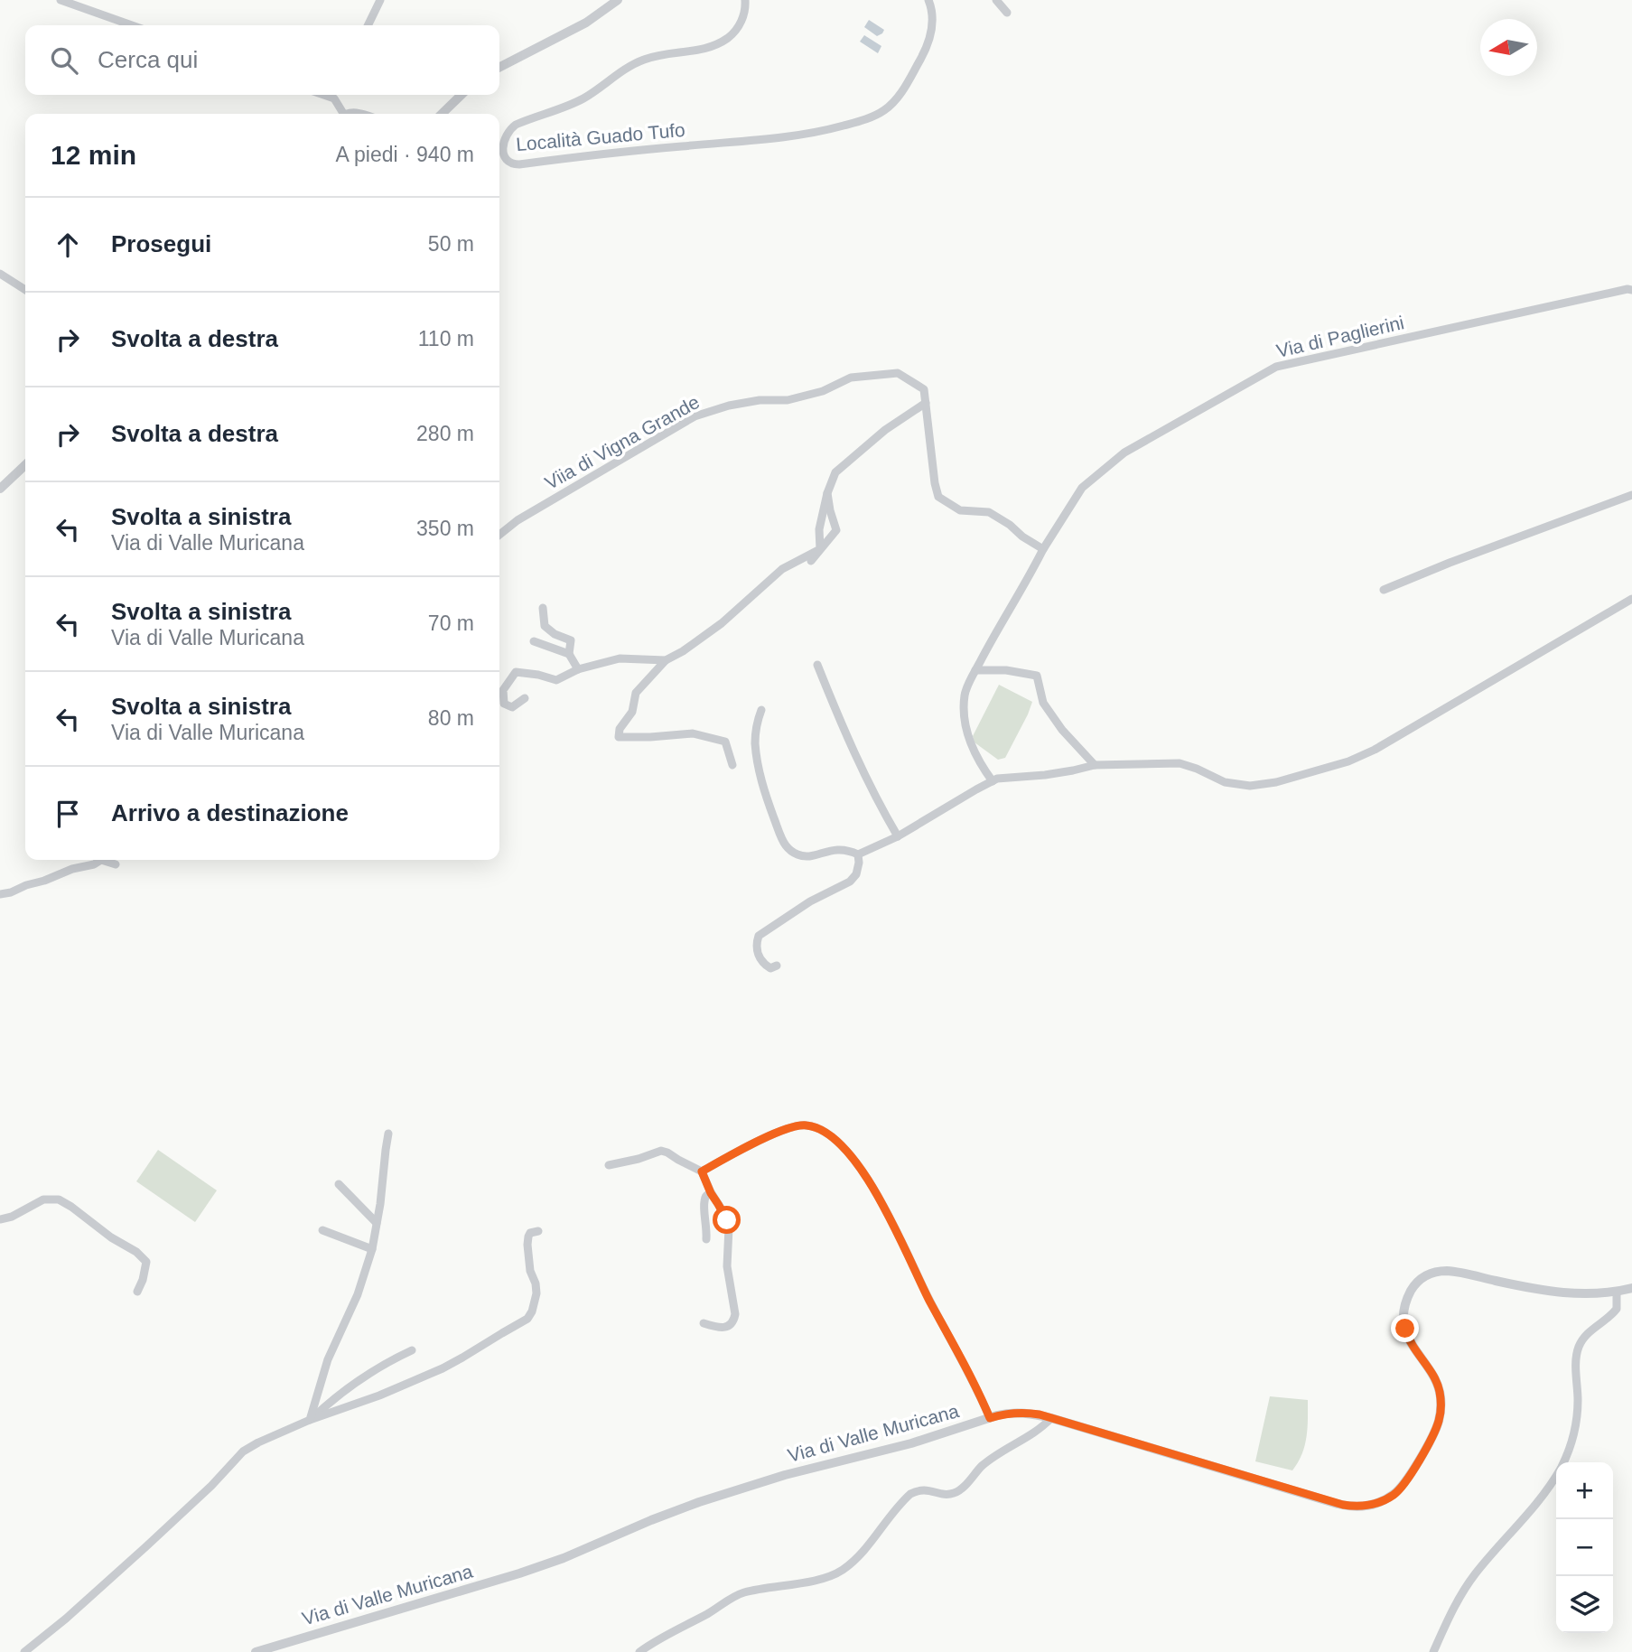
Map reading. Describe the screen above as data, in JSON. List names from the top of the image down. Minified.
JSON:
{"streets":{"street":["Località Guado Tufo","Via di Paglierini","Viia di Vigna Grande","Via di Valle Muricana"]},"crossings":[["Via di Paglierini","Viia di Vigna Grande"]],"north":"left","page":{"search":"Cerca qui","heading":["12 min","A piedi · 940 m"],"list":[["Prosegui","50 m"],["Svolta a destra","110 m"],["Svolta a destra","280 m"],["Svolta a sinistra","Via di Valle Muricana","350 m"],["Svolta a sinistra","Via di Valle Muricana","70 m"],["Svolta a sinistra","Via di Valle Muricana","80 m"],"Arrivo a destinazione"],"map_buttons":["+","−"]}}
